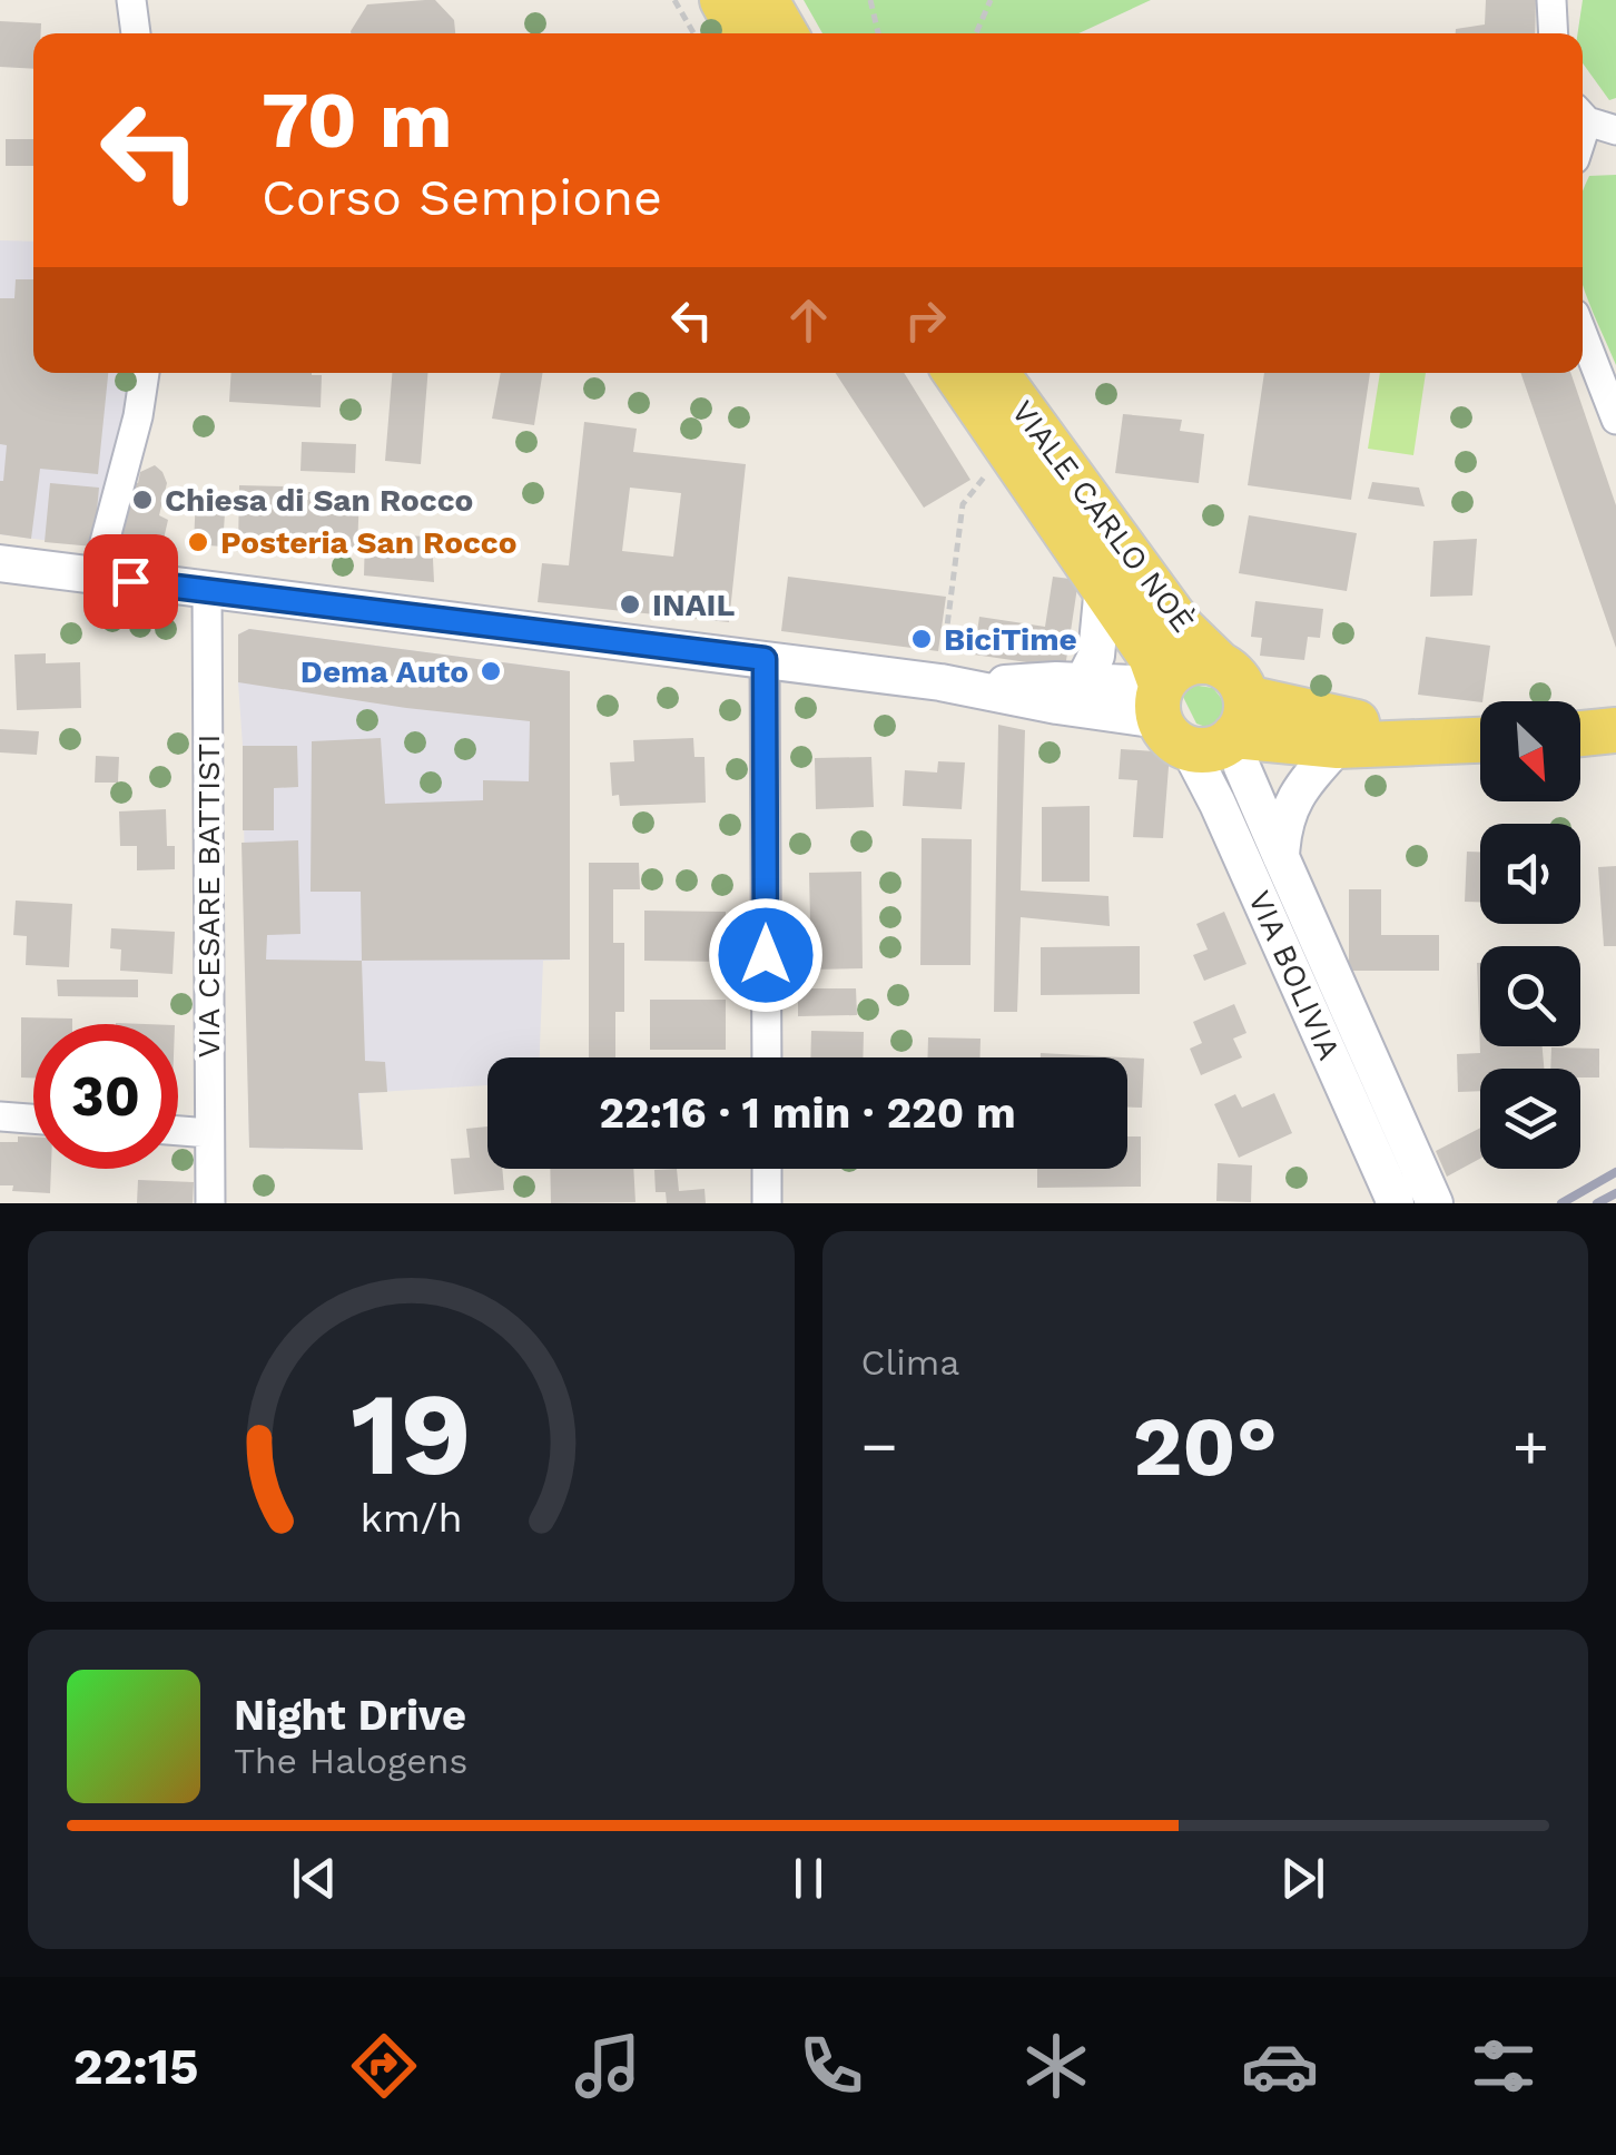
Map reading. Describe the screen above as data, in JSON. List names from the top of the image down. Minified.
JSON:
{"streets":{"main road":["VIALE CARLO NOÈ"],"street":["VIA CESARE BATTISTI","VIA BOLIVIA"]},"crossings":[["VIALE CARLO NOÈ","VIA BOLIVIA"]],"places":["Chiesa di San Rocco","Posteria San Rocco","INAIL","BiciTime","Dema Auto"],"north":"bottom right","page":{"turn":["70 m","Corso Sempione"],"limit":"30","trip":"22:16 · 1 min · 220 m","tile":"Clima","heat":["−","20°","+"],"song":["Night Drive","The Halogens"],"tabs":"22:15","gauge":["19","km/h"]}}
